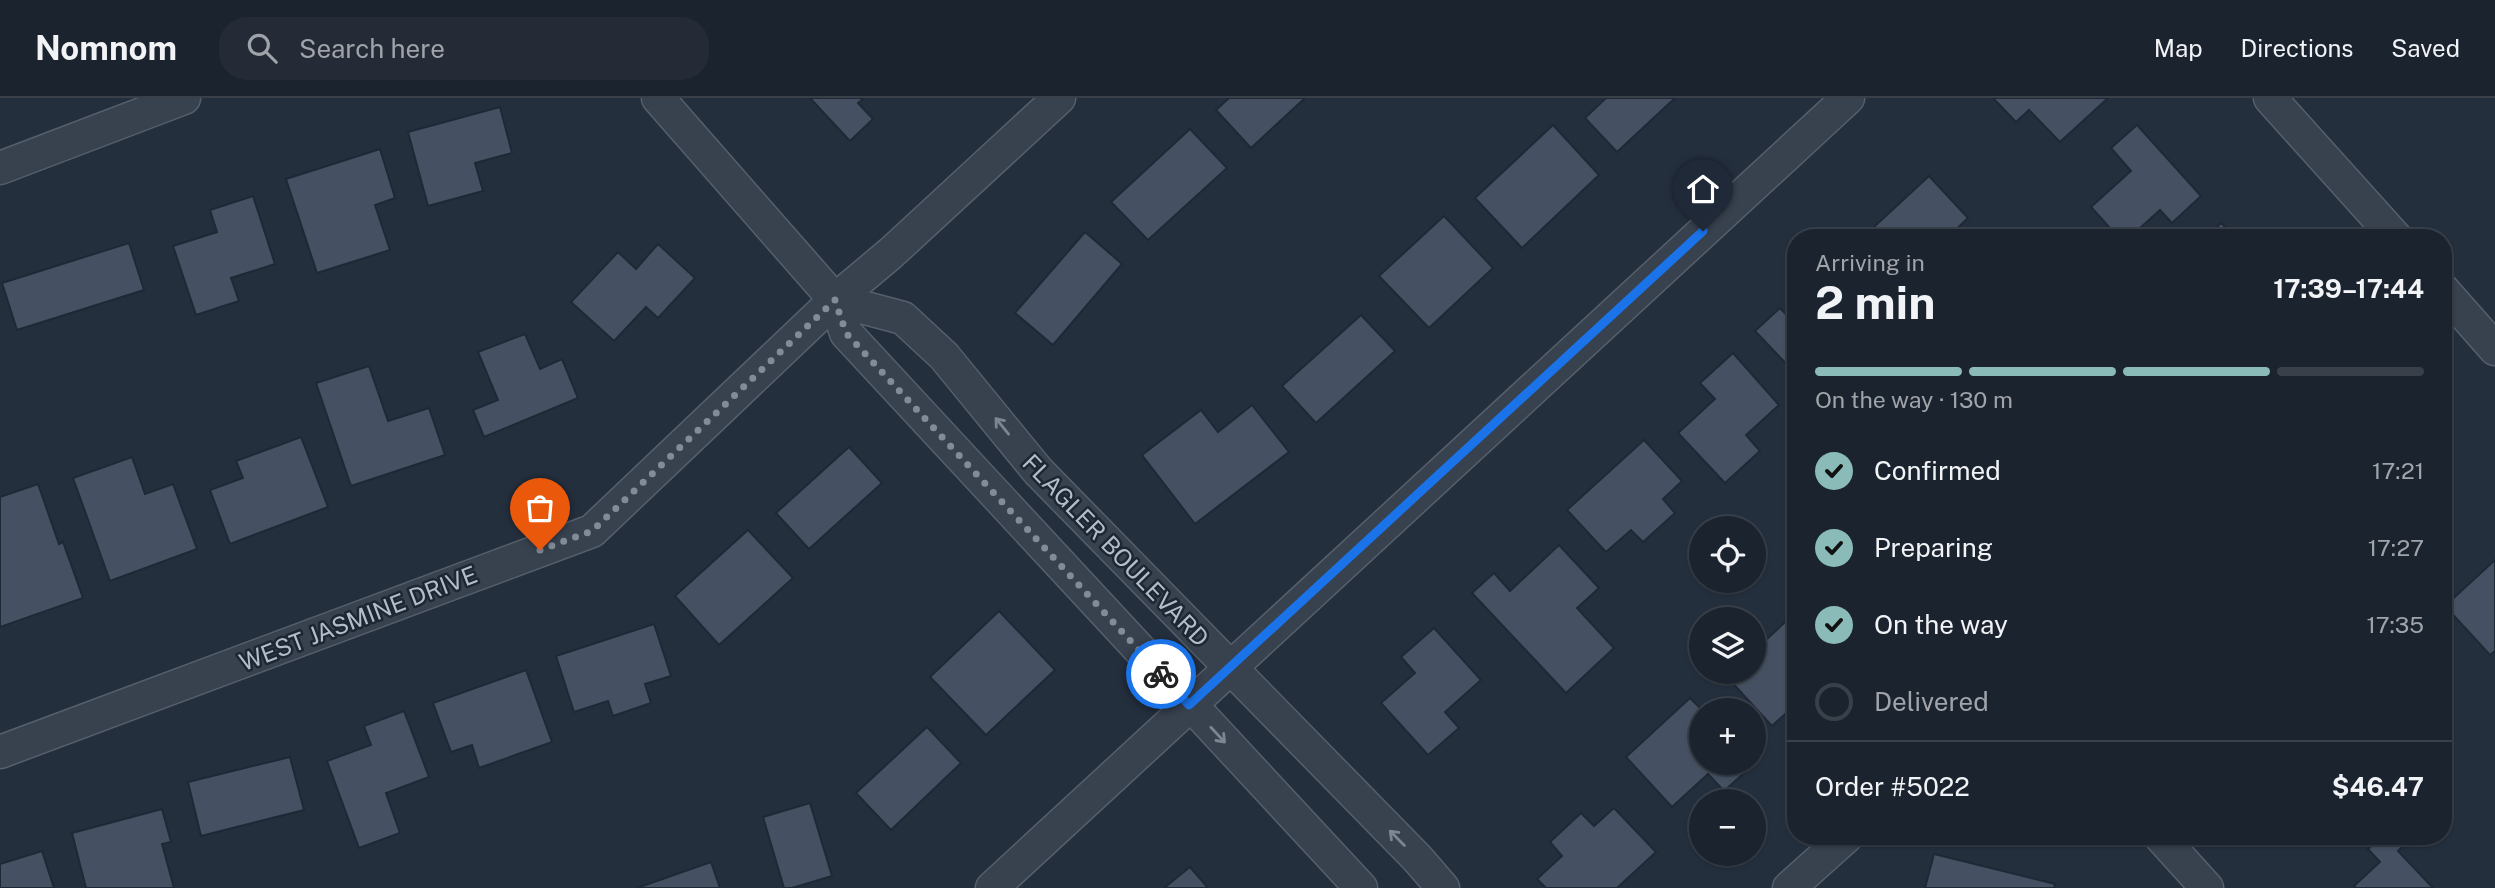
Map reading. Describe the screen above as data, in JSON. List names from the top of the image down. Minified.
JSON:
{"streets":{"street":["FLAGLER BOULEVARD","WEST JASMINE DRIVE"]},"crossings":[["FLAGLER BOULEVARD","WEST JASMINE DRIVE"]],"page":{"header":"Nomnom","search":"Search here","nav":["Map","Directions","Saved"],"heading":["2 min","Arriving in","17:39–17:44"],"panel":["Order #5022","$46.47"],"bar":"On the way · 130 m","list":[["Confirmed","17:21"],["Preparing","17:27"],["On the way","17:35"],"Delivered"],"map_buttons":["+","−"]}}
